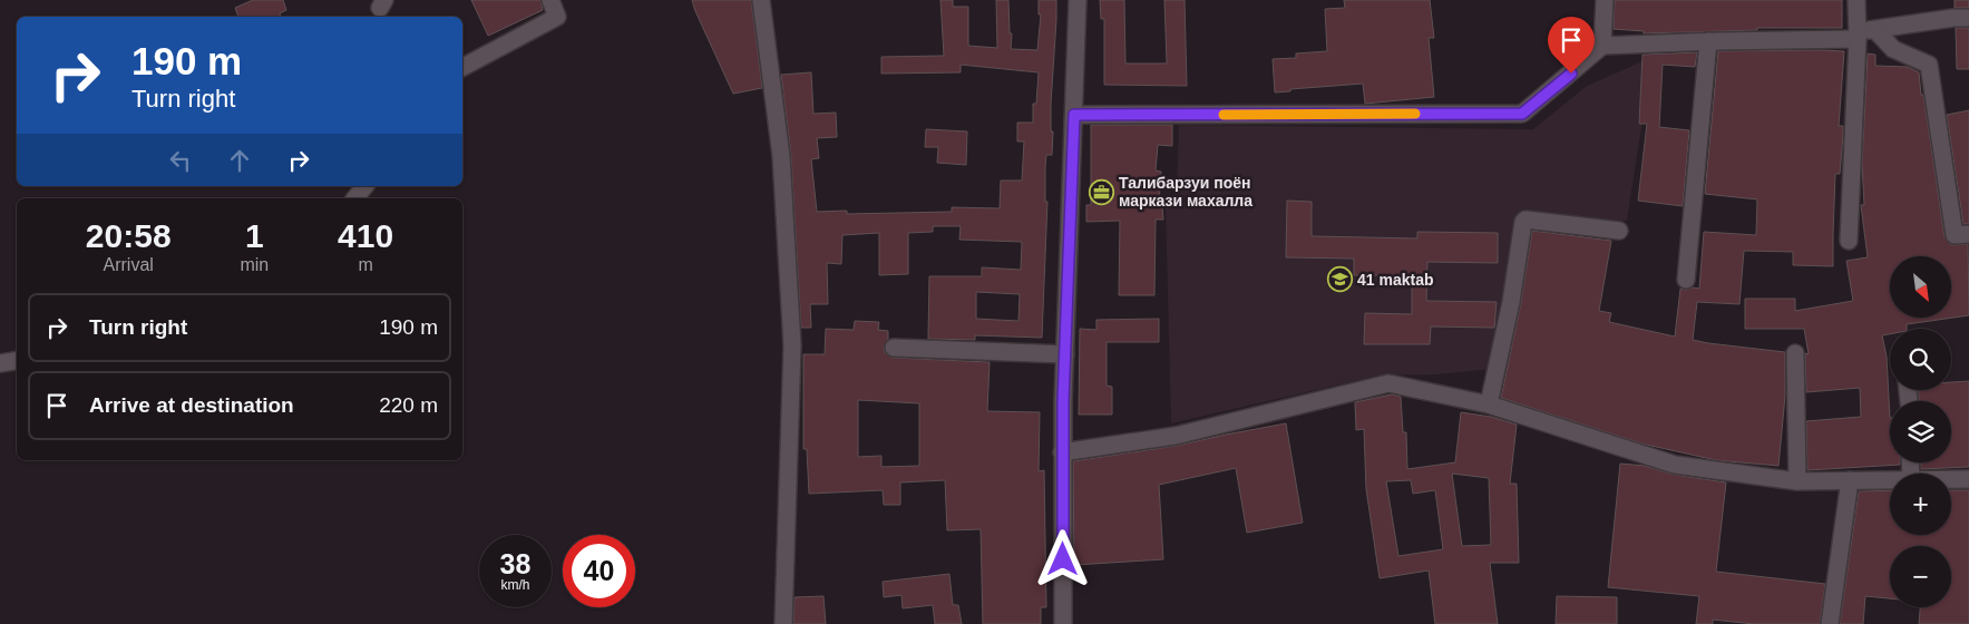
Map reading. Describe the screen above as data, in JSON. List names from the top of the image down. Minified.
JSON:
{"places":{"office":["Талибарзуи поён маркази махалла"],"school or university":["41 maktab"]},"north":"bottom right","page":{"turn":["190 m","Turn right"],"eta":["20:58","Arrival","1","min","410","m"],"map_buttons":["+","−"],"list":[{"name":"Turn right","value":"190 m"},{"name":"Arrive at destination","value":"220 m"}],"speed":"38 km/h","limit":"40"}}
